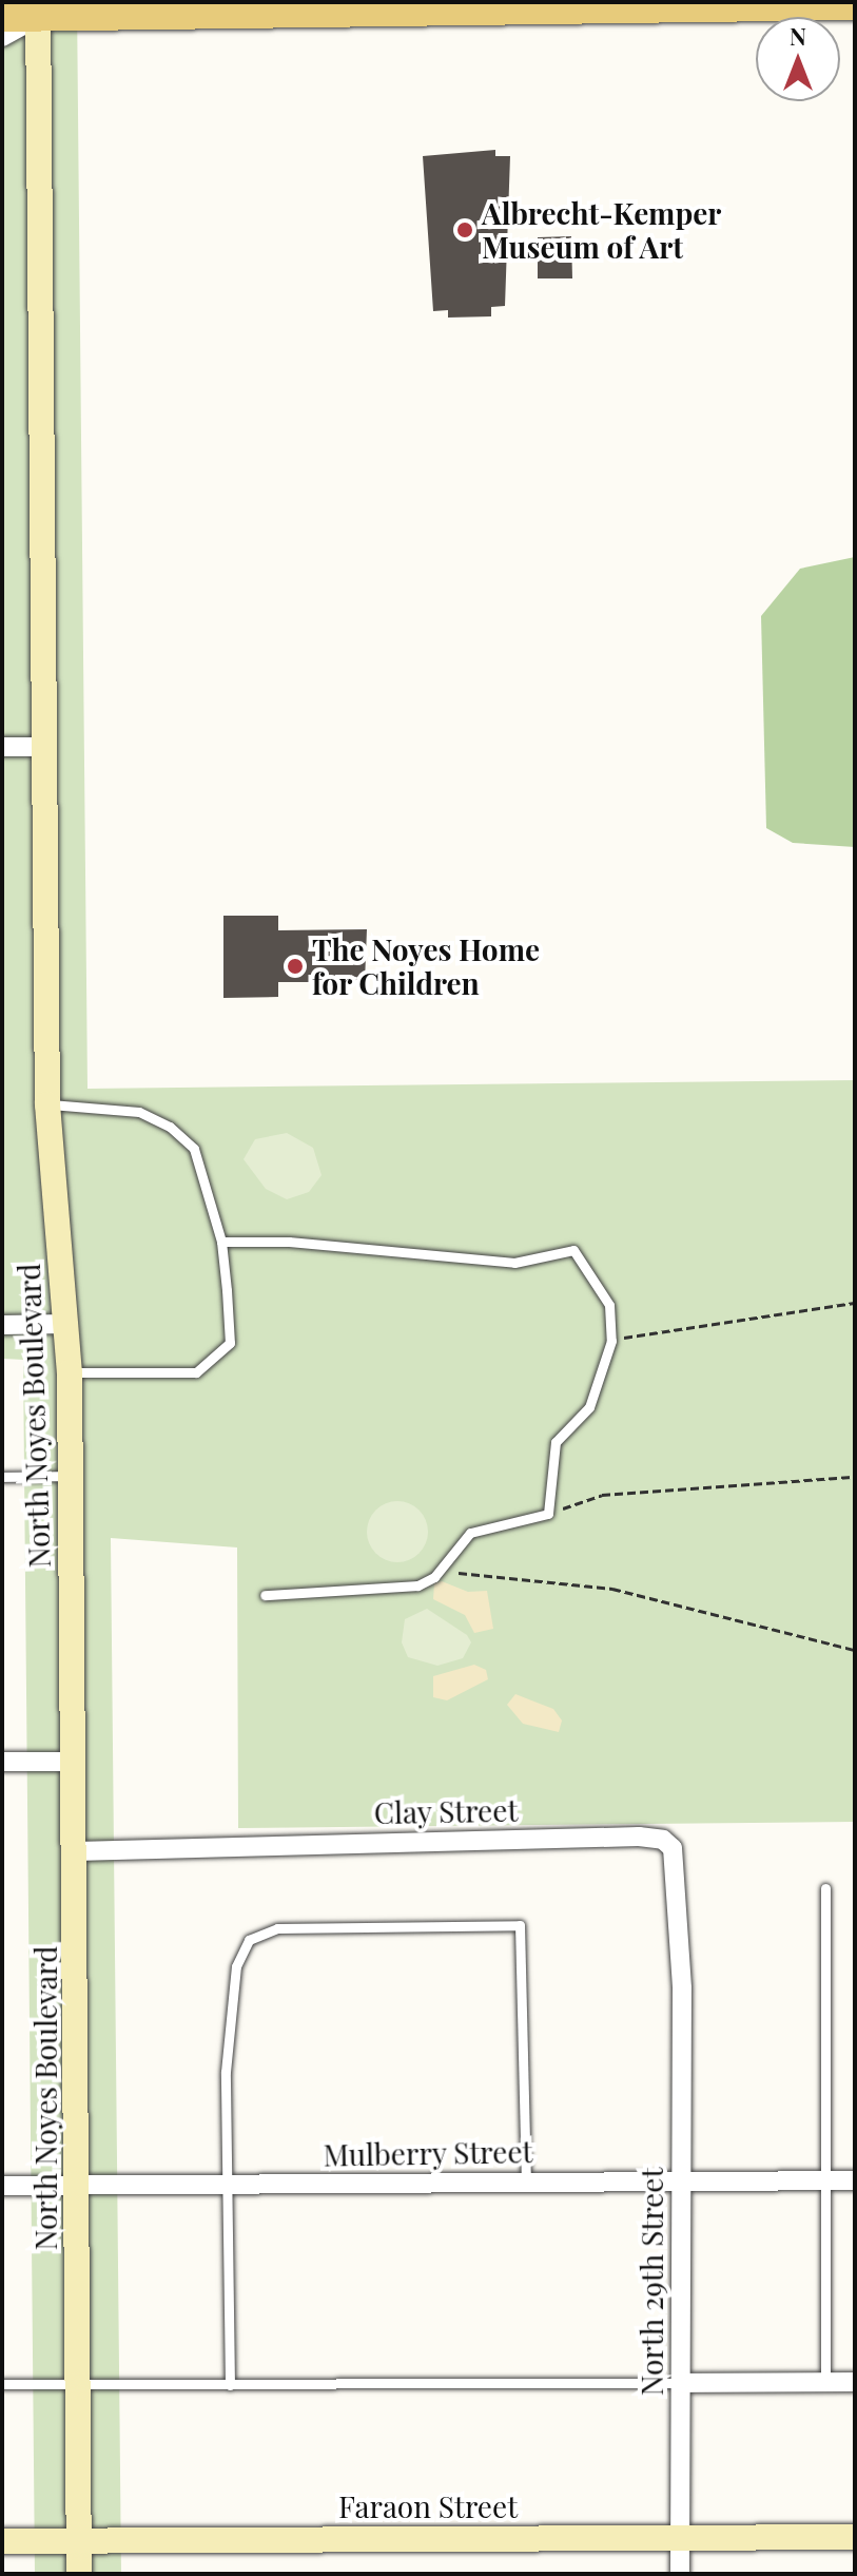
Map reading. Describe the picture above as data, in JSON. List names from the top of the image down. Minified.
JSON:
{"streets":{"street":["North Noyes Boulevard","Clay Street","Mulberry Street","North 29th Street","Faraon Street"]},"crossings":[["North Noyes Boulevard","Clay Street"],["North Noyes Boulevard","Mulberry Street"],["North Noyes Boulevard","Faraon Street"],["Clay Street","North 29th Street"],["Mulberry Street","North 29th Street"],["North 29th Street","Faraon Street"]],"places":["Albrecht-Kemper Museum of Art","The Noyes Home for Children"],"north":"top"}
